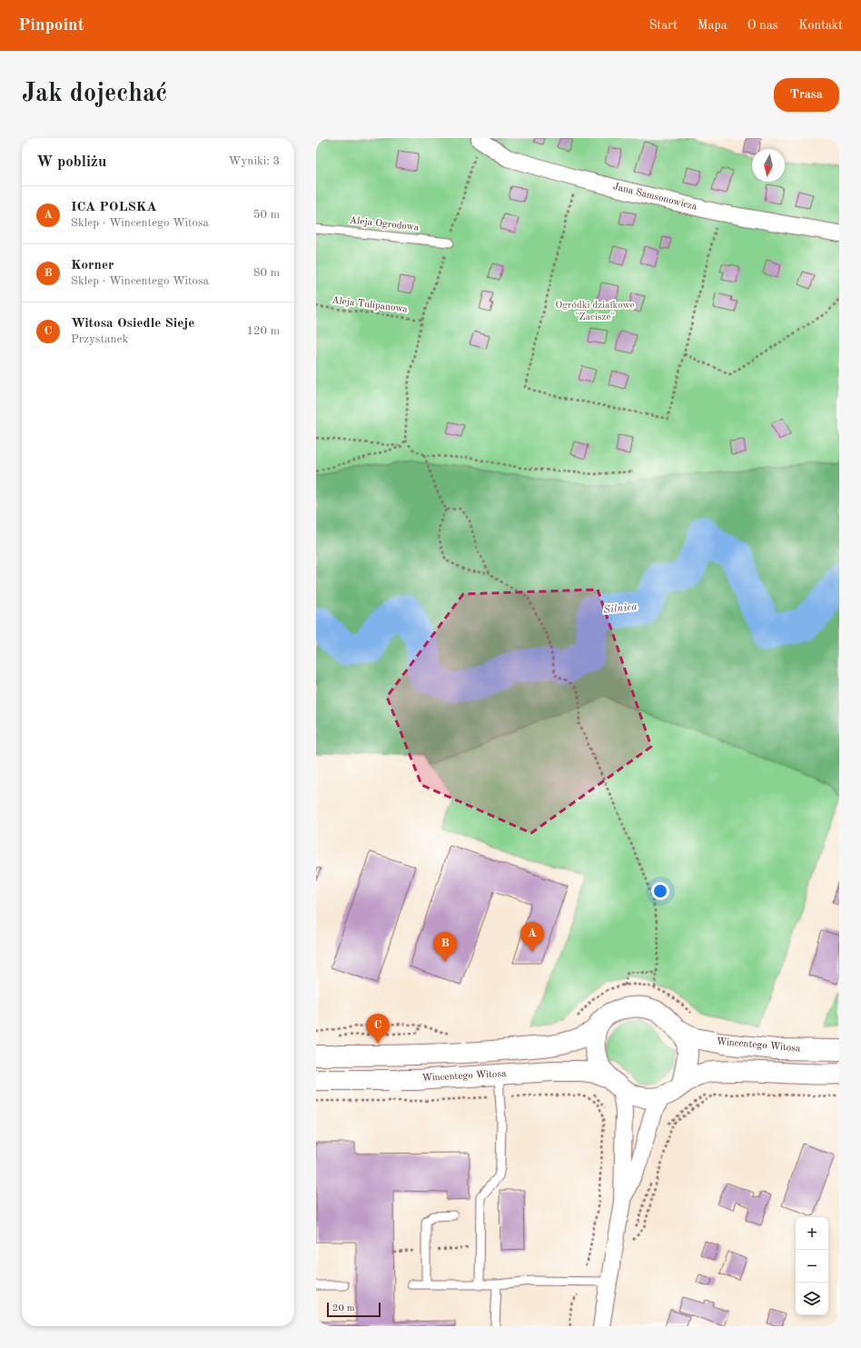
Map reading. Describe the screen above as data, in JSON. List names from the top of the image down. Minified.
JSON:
{"streets":{"main road":["Wincentego Witosa"],"street":["Jana Samsonowicza"],"lane":["Aleja Ogrodowa"],"path":["Aleja Tulipanowa"]},"water":["Silnica"],"parks":["Ogródki działkowe \"Zacisze\""],"scale_bar":"20 m","north":"bottom","page":{"header":"Pinpoint","nav":["Start","Mapa","O nas","Kontakt"],"buttons":"Trasa","title":"Jak dojechać","heading":["W pobliżu","Wyniki: 3"],"list":[{"mark":"A","name":"ICA POLSKA","note":"Sklep · Wincentego Witosa","value":"50 m"},{"mark":"B","name":"Korner","note":"Sklep · Wincentego Witosa","value":"80 m"},{"mark":"C","name":"Witosa Osiedle Sieje","note":"Przystanek","value":"120 m"}],"pins":["A","B","C"],"map_buttons":["+","−"],"scale":"20 m"}}
